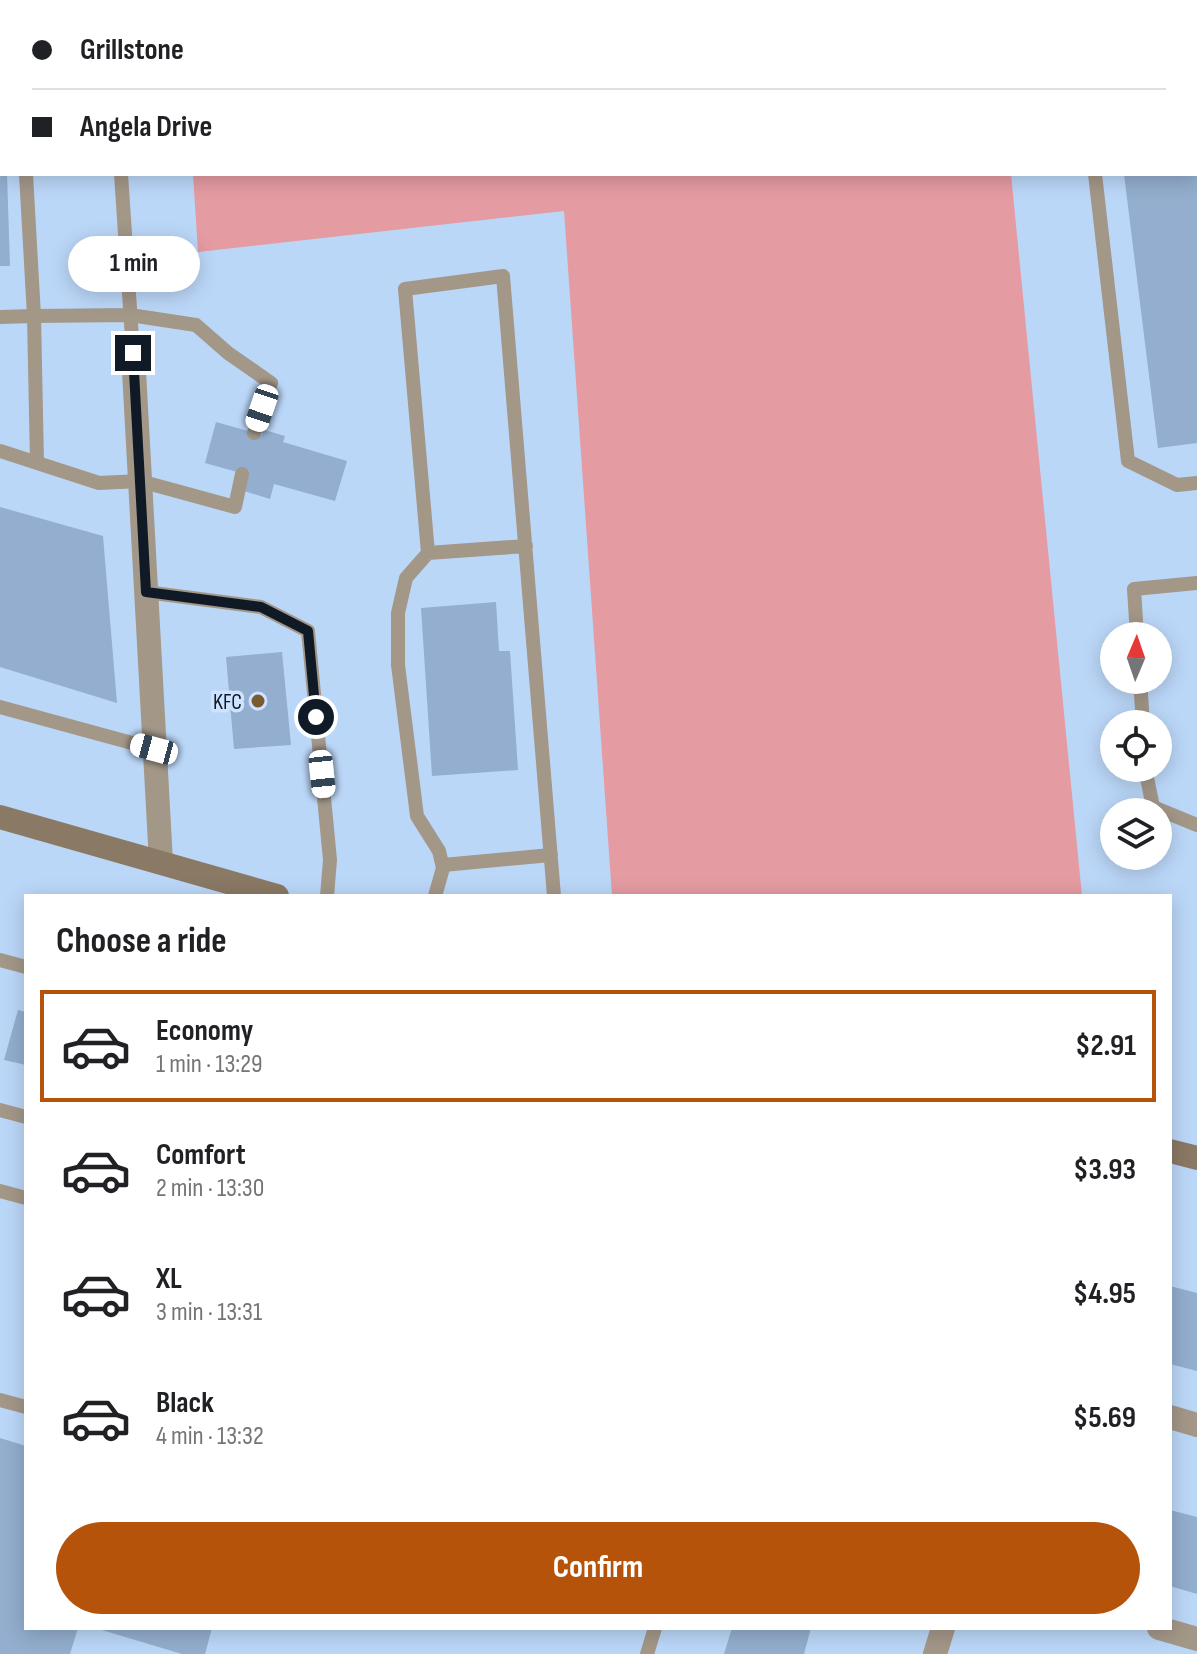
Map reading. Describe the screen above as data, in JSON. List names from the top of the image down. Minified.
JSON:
{"places":["KFC"],"north":"top","page":{"banner":["Grillstone","Angela Drive"],"bubble":"1 min","heading":"Choose a ride","list":[{"name":"Economy","note":"1 min · 13:29","value":"$2.91"},{"name":"Comfort","note":"2 min · 13:30","value":"$3.93"},{"name":"XL","note":"3 min · 13:31","value":"$4.95"},{"name":"Black","note":"4 min · 13:32","value":"$5.69"}],"buttons":"Confirm"}}
